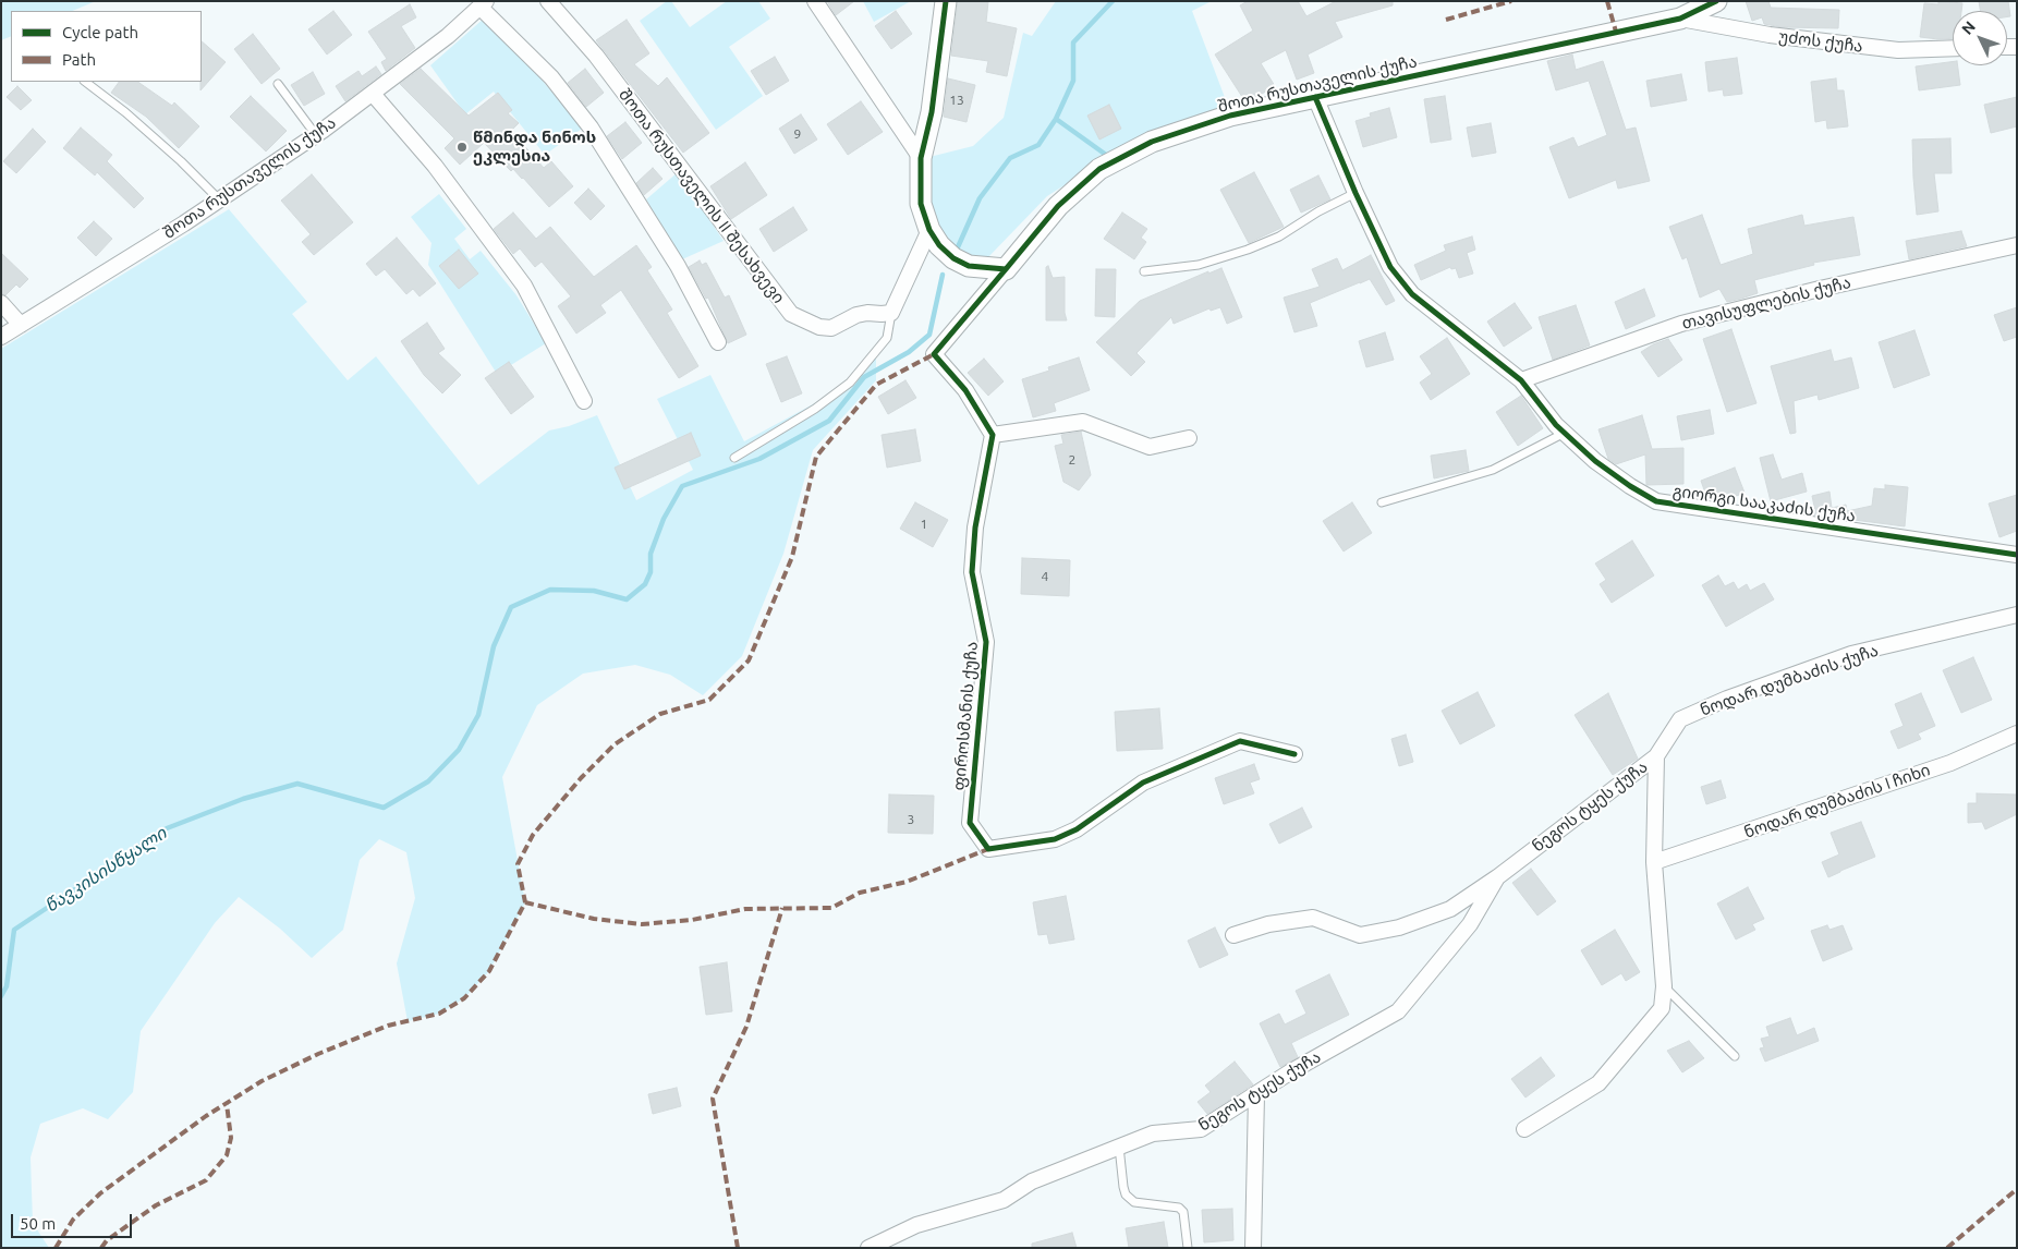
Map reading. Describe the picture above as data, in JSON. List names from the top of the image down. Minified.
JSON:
{"streets":{"street":["უძოს ქუჩა","შოთა რუსთაველის ქუჩა","შოთა რუსთაველის II შესახვევი","თავისუფლების ქუჩა","გიორგი სააკაძის ქუჩა","ნოდარ დუმბაძის ქუჩა","ფიროსმანის ქუჩა","ნოდარ დუმბაძის I ჩიხი","ნეგოს ტყეს ქუჩა"]},"crossings":[["უძოს ქუჩა","შოთა რუსთაველის ქუჩა"],["შოთა რუსთაველის ქუჩა","გიორგი სააკაძის ქუჩა"],["თავისუფლების ქუჩა","გიორგი სააკაძის ქუჩა"],["ნოდარ დუმბაძის ქუჩა","ნეგოს ტყეს ქუჩა"]],"water":["წავკისისწყალი"],"places":["წმინდა ნინოს ეკლესია"],"house_numbers":["13","9","2","1","4","3"],"legend":["Cycle path","Path"],"scale_bar":"50 m","north":"top left"}
